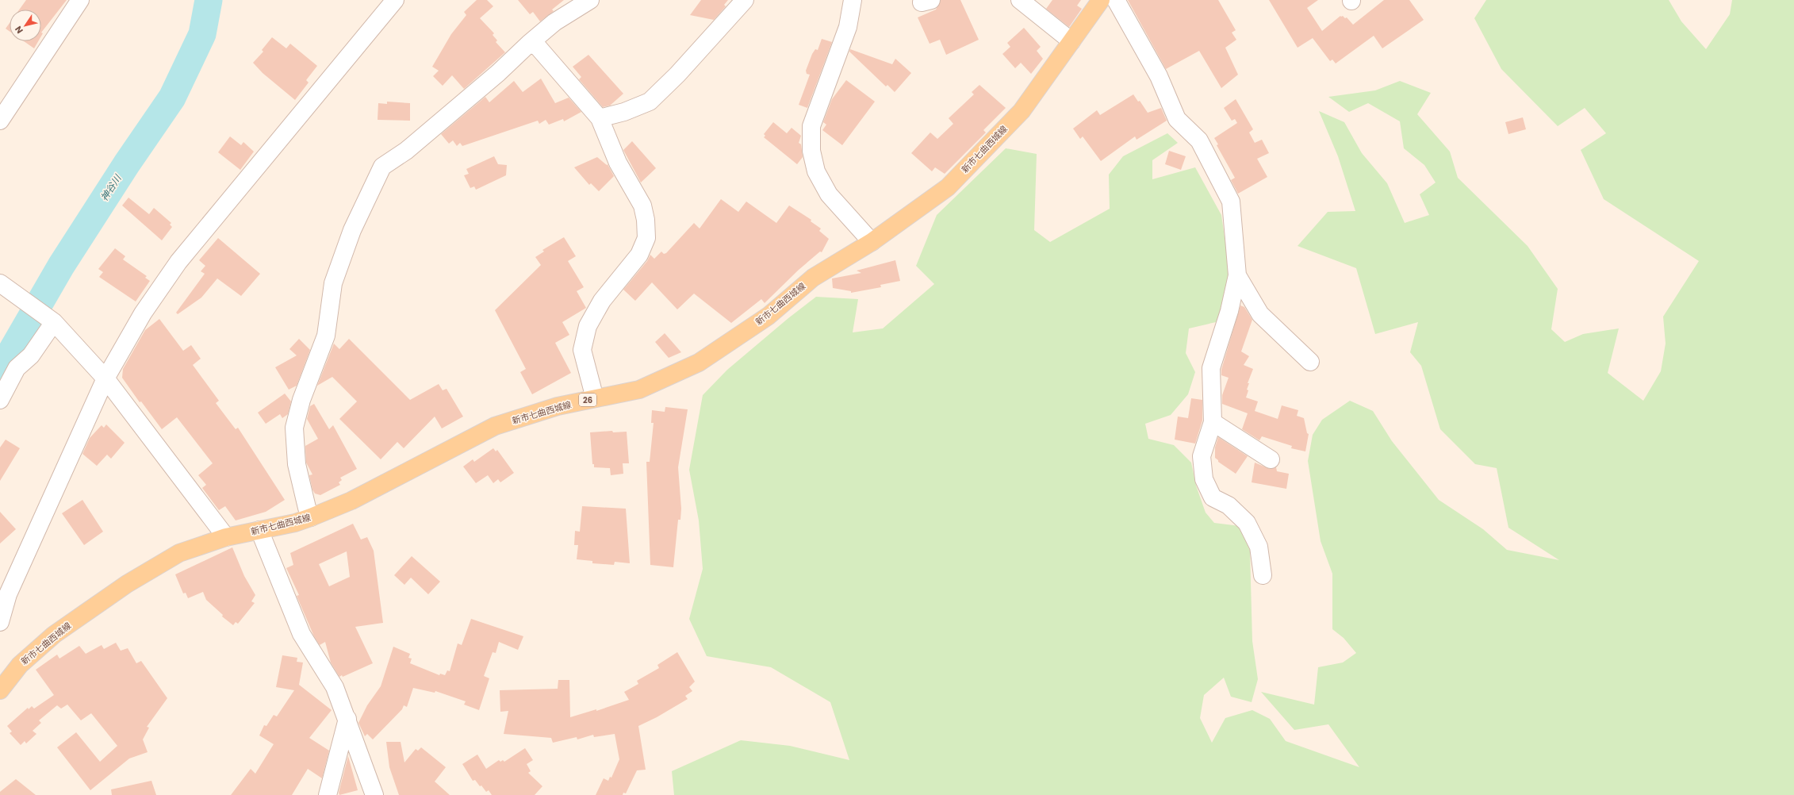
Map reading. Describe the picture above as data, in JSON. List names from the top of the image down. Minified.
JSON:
{"streets":{"main road":["新市七曲西城線","26"]},"water":["神谷川"],"north":"bottom left"}
